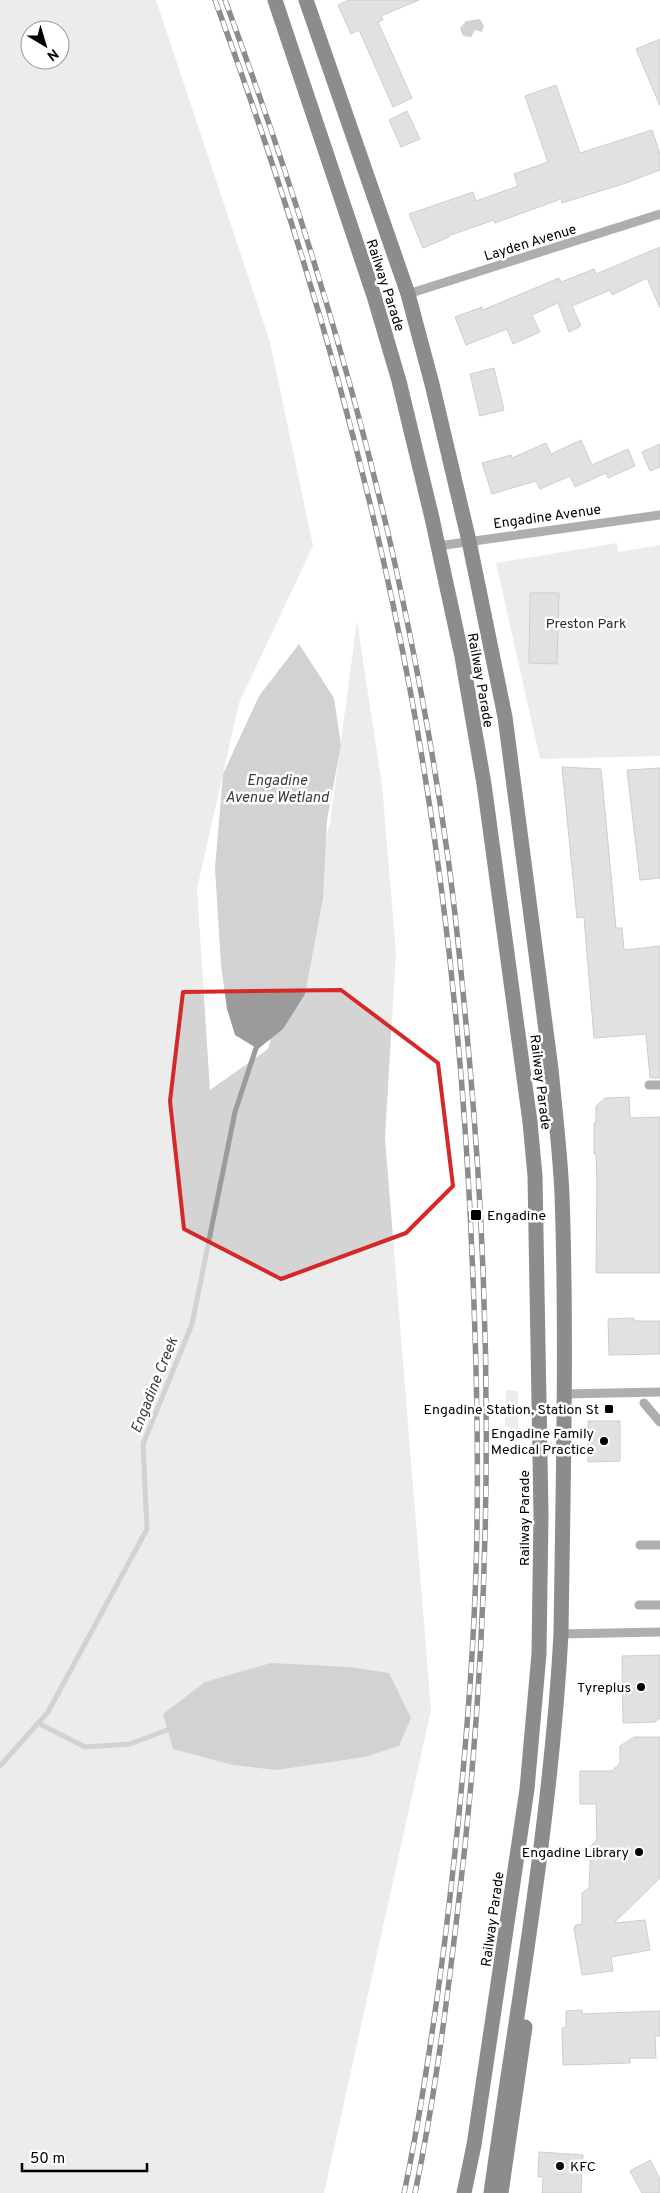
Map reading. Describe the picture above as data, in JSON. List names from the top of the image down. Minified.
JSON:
{"streets":{"highway":["Railway Parade"],"street":["Layden Avenue","Engadine Avenue"]},"crossings":[["Layden Avenue","Railway Parade"],["Railway Parade","Engadine Avenue"]],"water":["Engadine Avenue Wetland","Engadine Creek"],"parks":["Preston Park"],"places":{"transit":["Engadine","Engadine Station, Station St"],"other":["Engadine Family Medical Practice","Tyreplus","Engadine Library","KFC"]},"scale_bar":"50 m","north":"bottom right"}
